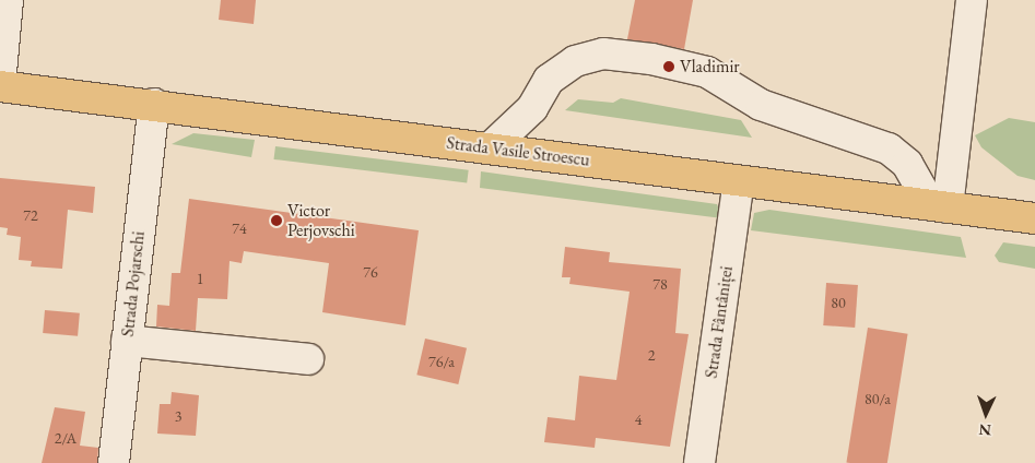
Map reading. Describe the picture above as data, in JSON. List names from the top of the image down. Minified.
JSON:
{"streets":{"main road":["Strada Vasile Stroescu"],"street":["Strada Pojarschi","Strada Fântâniței"]},"crossings":[["Strada Vasile Stroescu","Strada Pojarschi"],["Strada Vasile Stroescu","Strada Fântâniței"]],"places":["Vladimir","Victor Perjovschi"],"house_numbers":["72","74","76","1","78","80","2","76/a","80/a","3","4","2/A"],"north":"bottom"}
